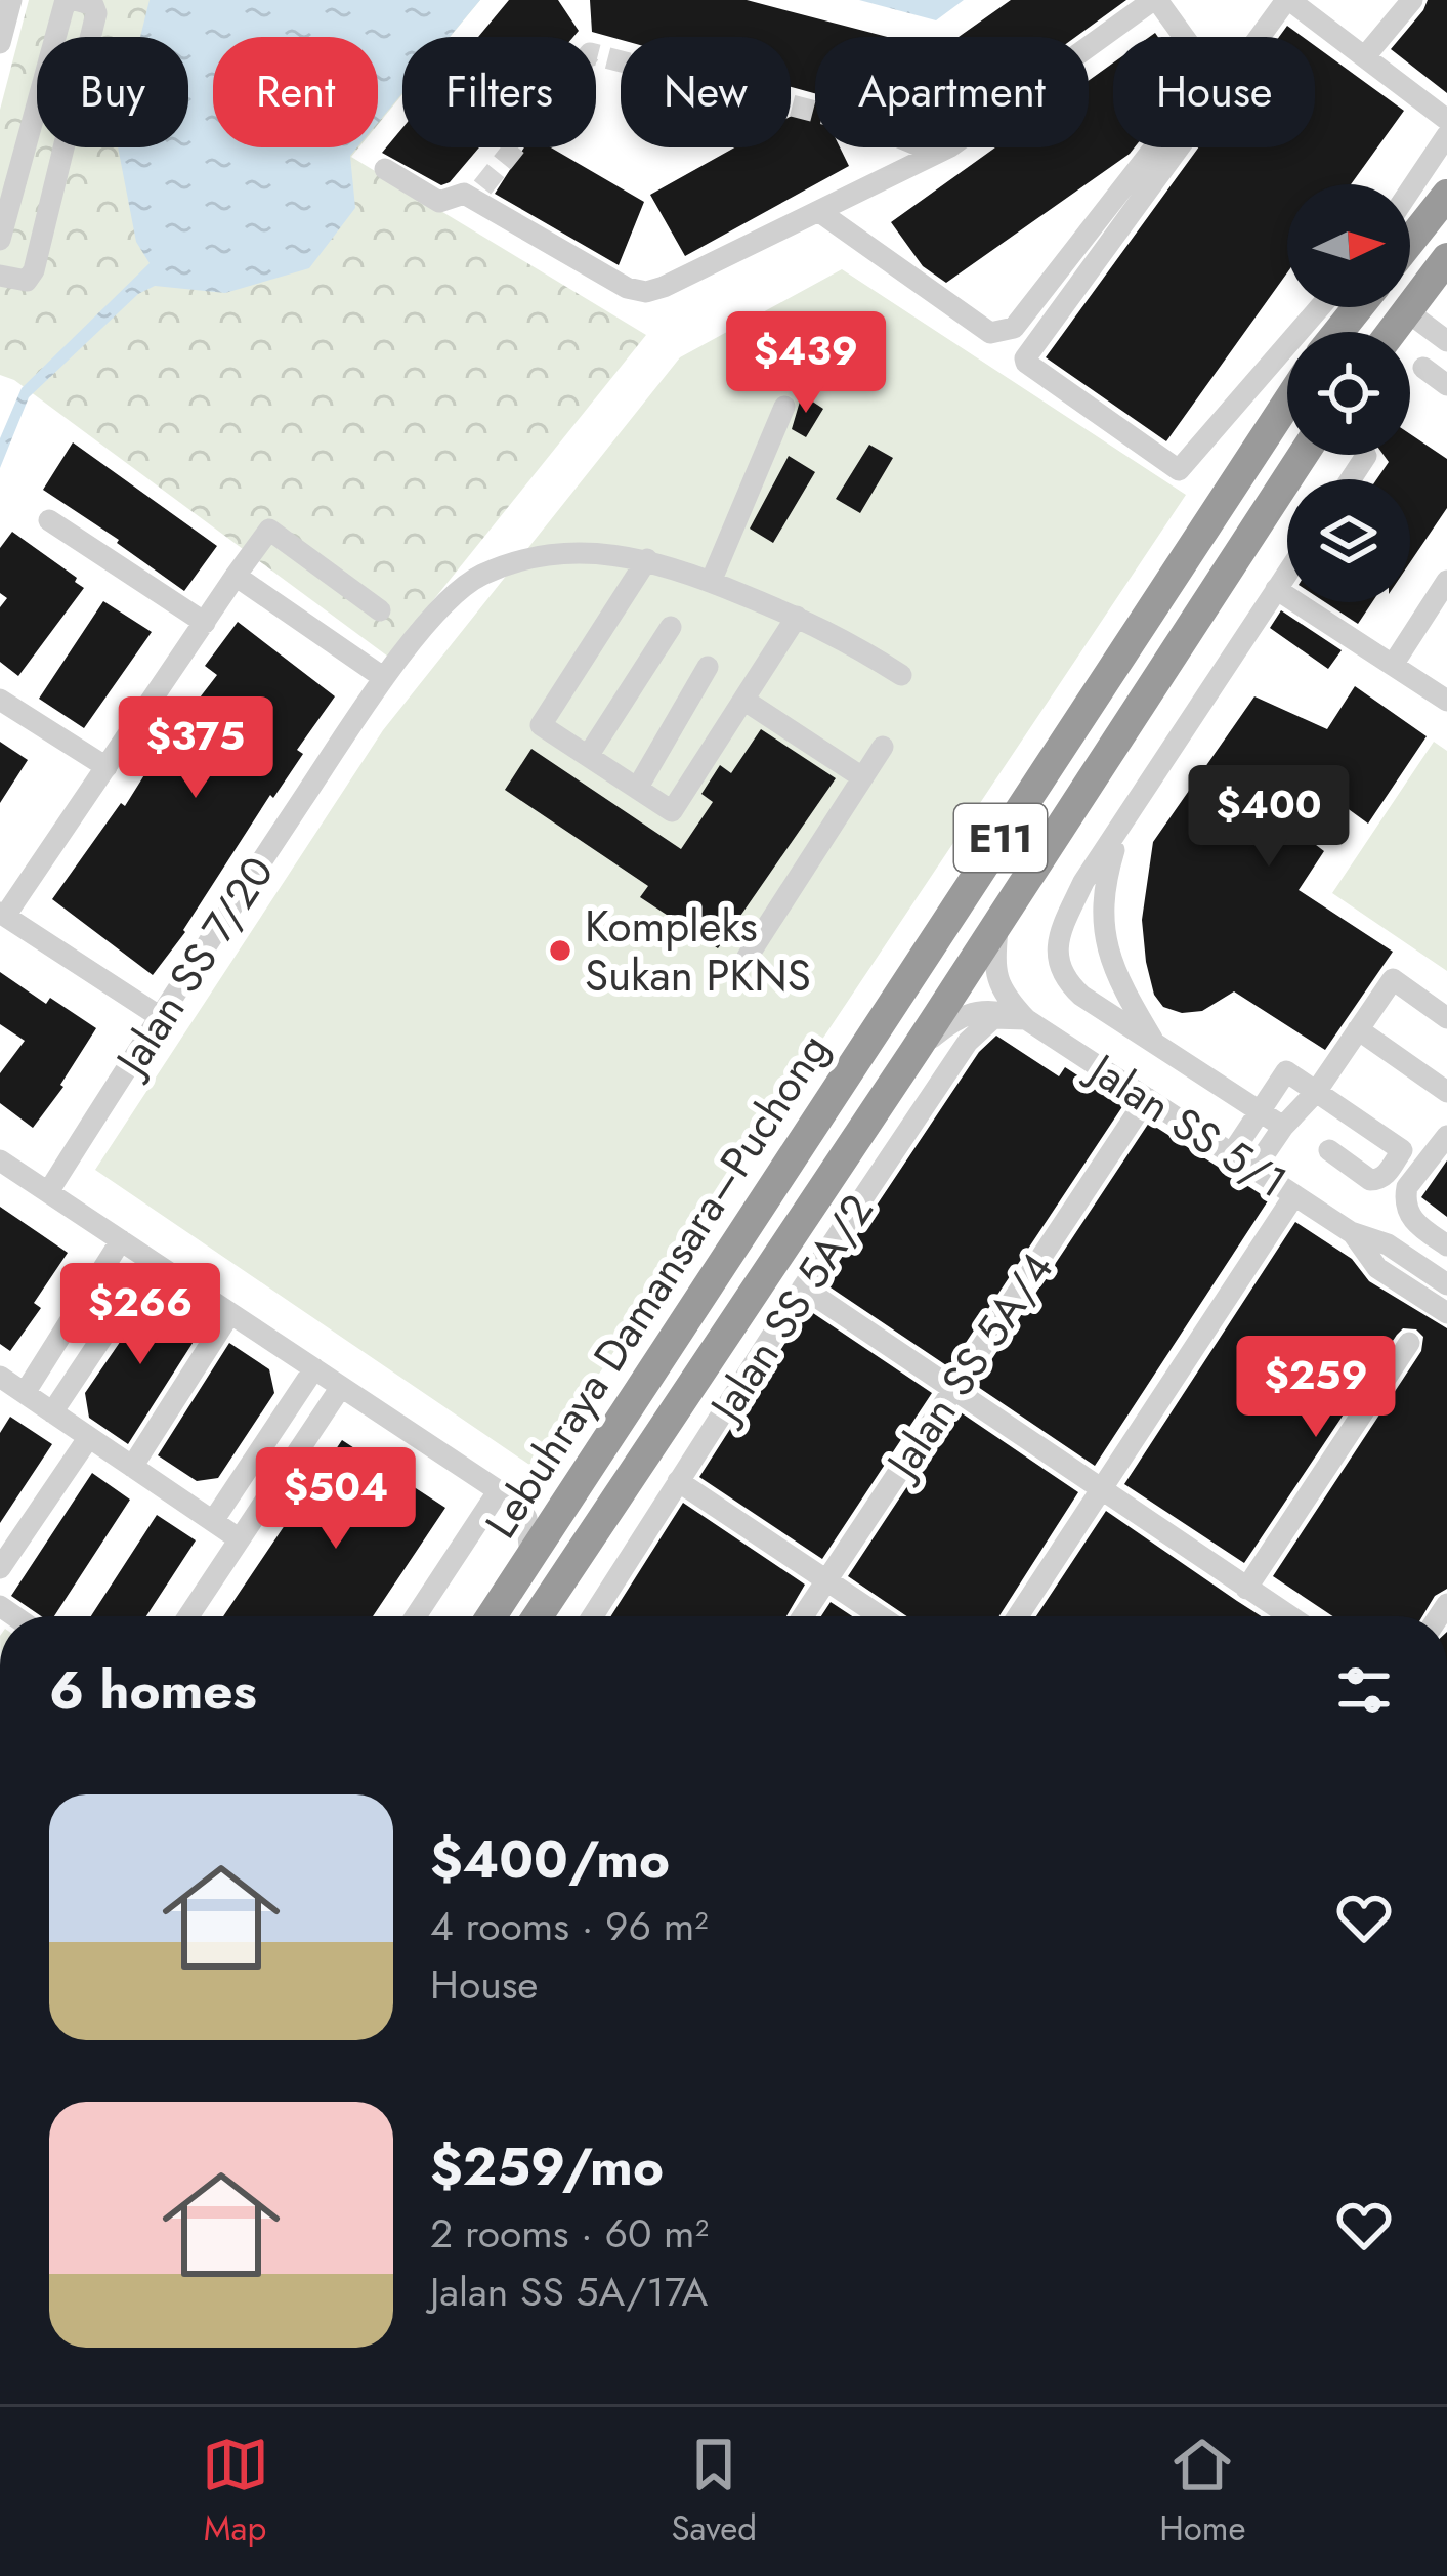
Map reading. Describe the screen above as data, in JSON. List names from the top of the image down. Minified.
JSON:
{"streets":{"highway":["E11","Lebuhraya Damansara–Puchong"],"street":["Jalan SS 7/20","Jalan SS 5/1","Jalan SS 5A/2","Jalan SS 5A/4"]},"crossings":[["Jalan SS 5/1","Lebuhraya Damansara–Puchong"],["Jalan SS 5/1","Jalan SS 5A/2"],["Jalan SS 5/1","Jalan SS 5A/4"]],"places":["Kompleks Sukan PKNS"],"north":"right","page":{"chip":["Buy","Rent","Filters","New","Apartment","House"],"price":["$439","$375","$400","$266","$259","$504"],"heading":"6 homes","list":[{"name":"$400/mo","note":"4 rooms · 96 m² · House"},{"name":"$259/mo","note":"2 rooms · 60 m² · Jalan SS 5A/17A"}],"tabs":["Map","Saved","Home"]}}
